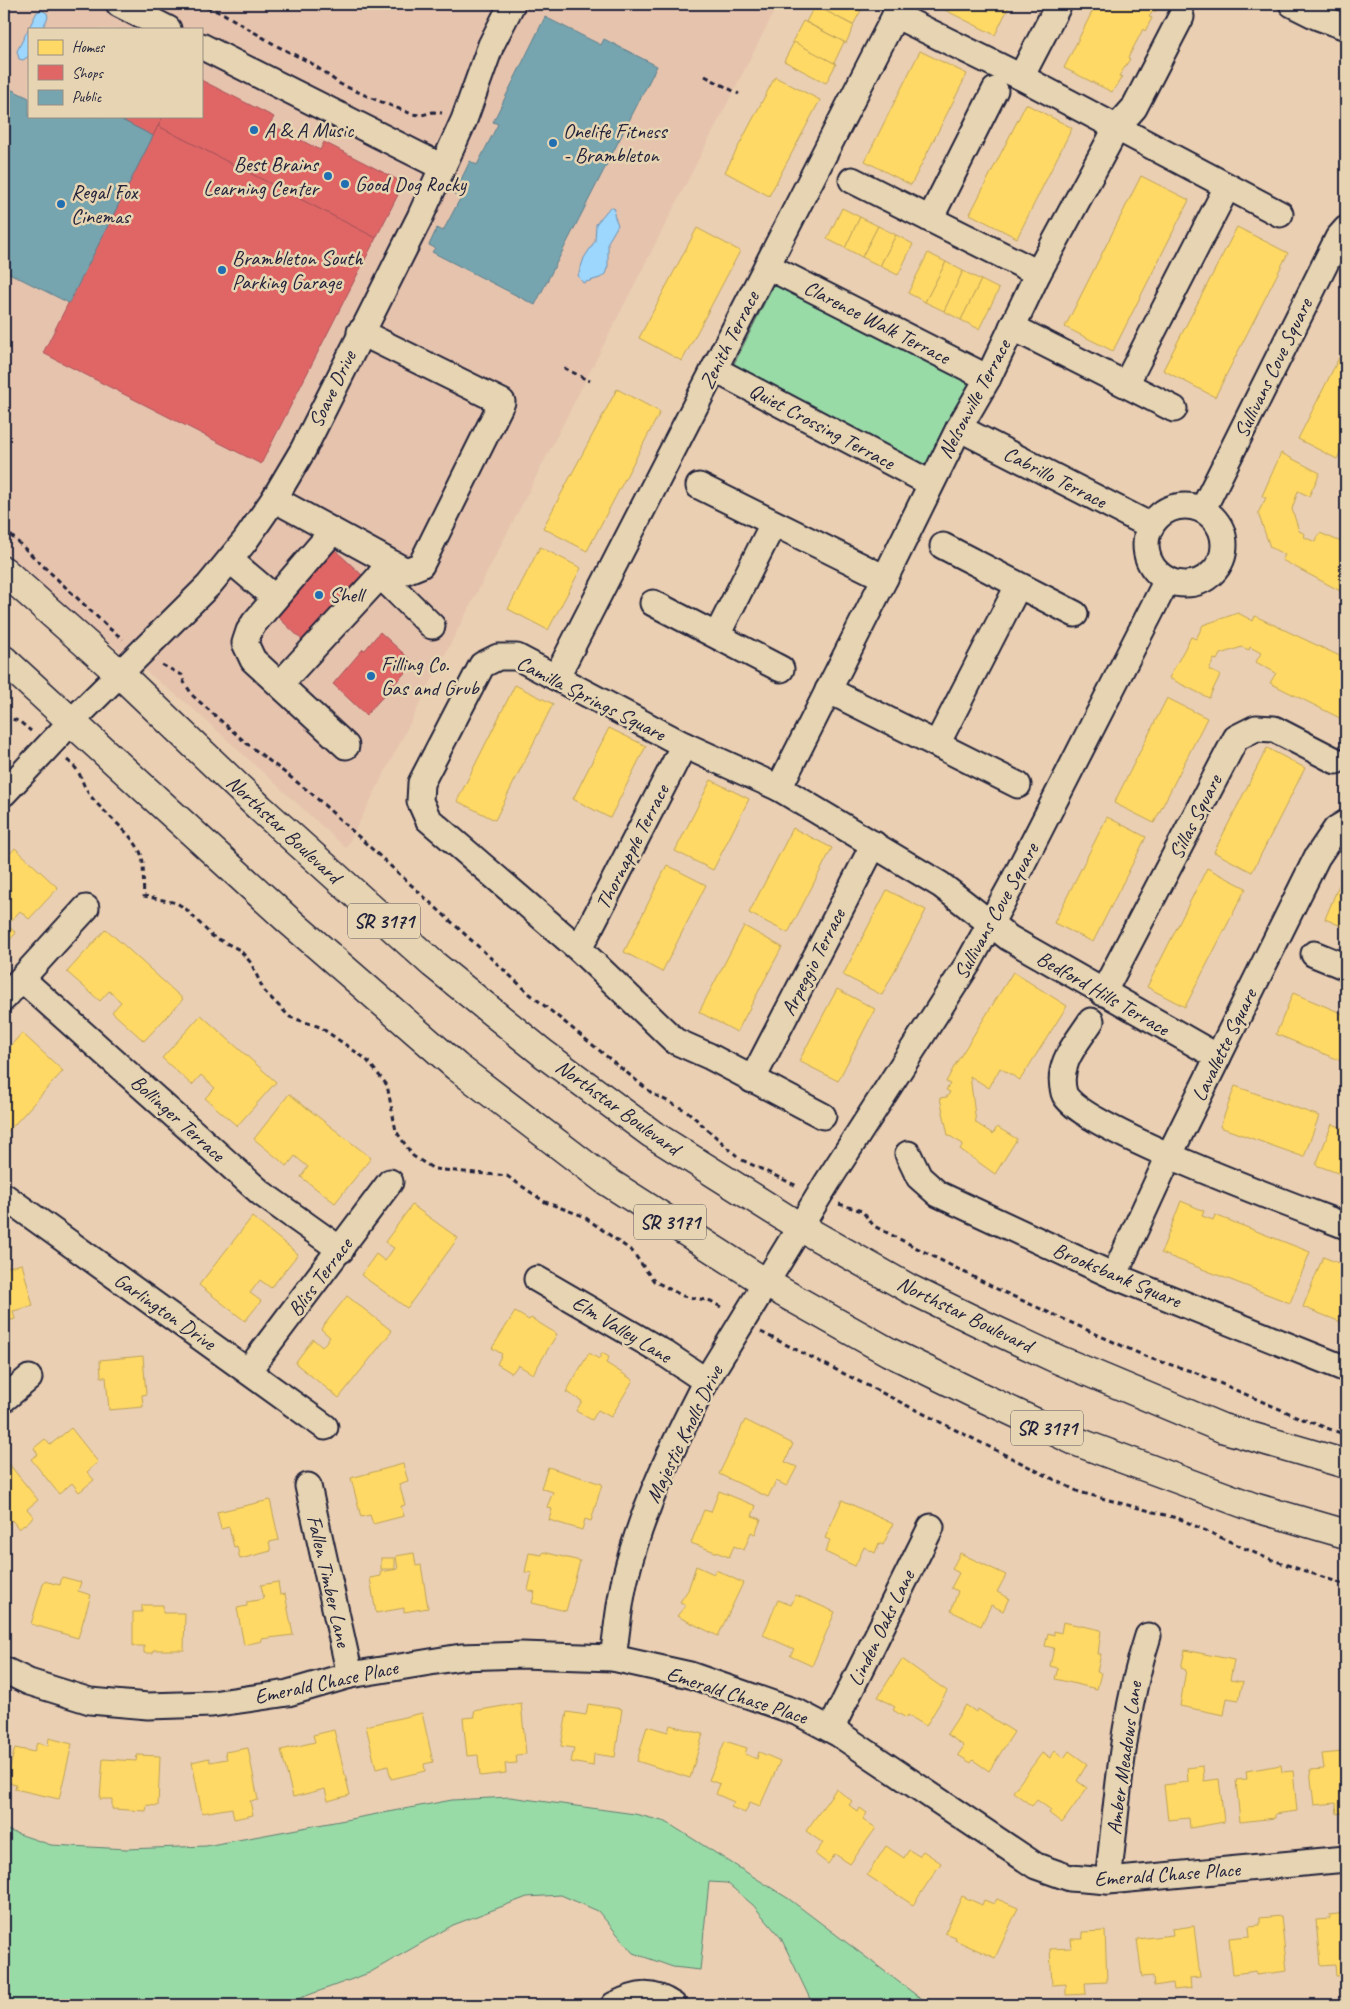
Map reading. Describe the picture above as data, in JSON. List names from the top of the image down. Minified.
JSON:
{"streets":{"main road":["Northstar Boulevard","SR 3171"],"street":["Clarence Walk Terrace","Zenith Terrace","Sullivans Cove Square","Soave Drive","Nelsonville Terrace","Quiet Crossing Terrace","Cabrillo Terrace","Camilla Springs Square","Sillas Square","Thornapple Terrace","Arpeggio Terrace","Bedford Hills Terrace","Lavallette Square","Bollinger Terrace","Brooksbank Square","Bliss Terrace","Garlington Drive","Elm Valley Lane","Majestic Knolls Drive","Fallen Timber Lane","Linden Oaks Lane","Emerald Chase Place","Amber Meadows Lane"]},"crossings":[["Clarence Walk Terrace","Zenith Terrace"],["Clarence Walk Terrace","Nelsonville Terrace"],["Zenith Terrace","Quiet Crossing Terrace"],["Zenith Terrace","Camilla Springs Square"],["Sullivans Cove Square","Cabrillo Terrace"],["Sullivans Cove Square","Camilla Springs Square"],["Sullivans Cove Square","Northstar Boulevard"],["Sullivans Cove Square","Bedford Hills Terrace"],["Sullivans Cove Square","Majestic Knolls Drive"],["Soave Drive","Northstar Boulevard"],["Soave Drive","SR 3171"],["Nelsonville Terrace","Quiet Crossing Terrace"],["Nelsonville Terrace","Cabrillo Terrace"],["Nelsonville Terrace","Camilla Springs Square"],["Camilla Springs Square","Thornapple Terrace"],["Camilla Springs Square","Arpeggio Terrace"],["Camilla Springs Square","Bedford Hills Terrace"],["Sillas Square","Bedford Hills Terrace"],["Northstar Boulevard","Majestic Knolls Drive"],["SR 3171","Majestic Knolls Drive"],["Bedford Hills Terrace","Lavallette Square"],["Lavallette Square","Brooksbank Square"],["Bollinger Terrace","Bliss Terrace"],["Bliss Terrace","Garlington Drive"],["Elm Valley Lane","Majestic Knolls Drive"],["Majestic Knolls Drive","Emerald Chase Place"],["Fallen Timber Lane","Emerald Chase Place"],["Linden Oaks Lane","Emerald Chase Place"],["Emerald Chase Place","Amber Meadows Lane"]],"places":["A & A Music","Onelife Fitness - Brambleton","Best Brains Learning Center","Good Dog Rocky","Regal Fox Cinemas","Brambleton South Parking Garage","Shell","Filling Co. Gas and Grub"],"legend":["Homes","Shops","Public"]}
